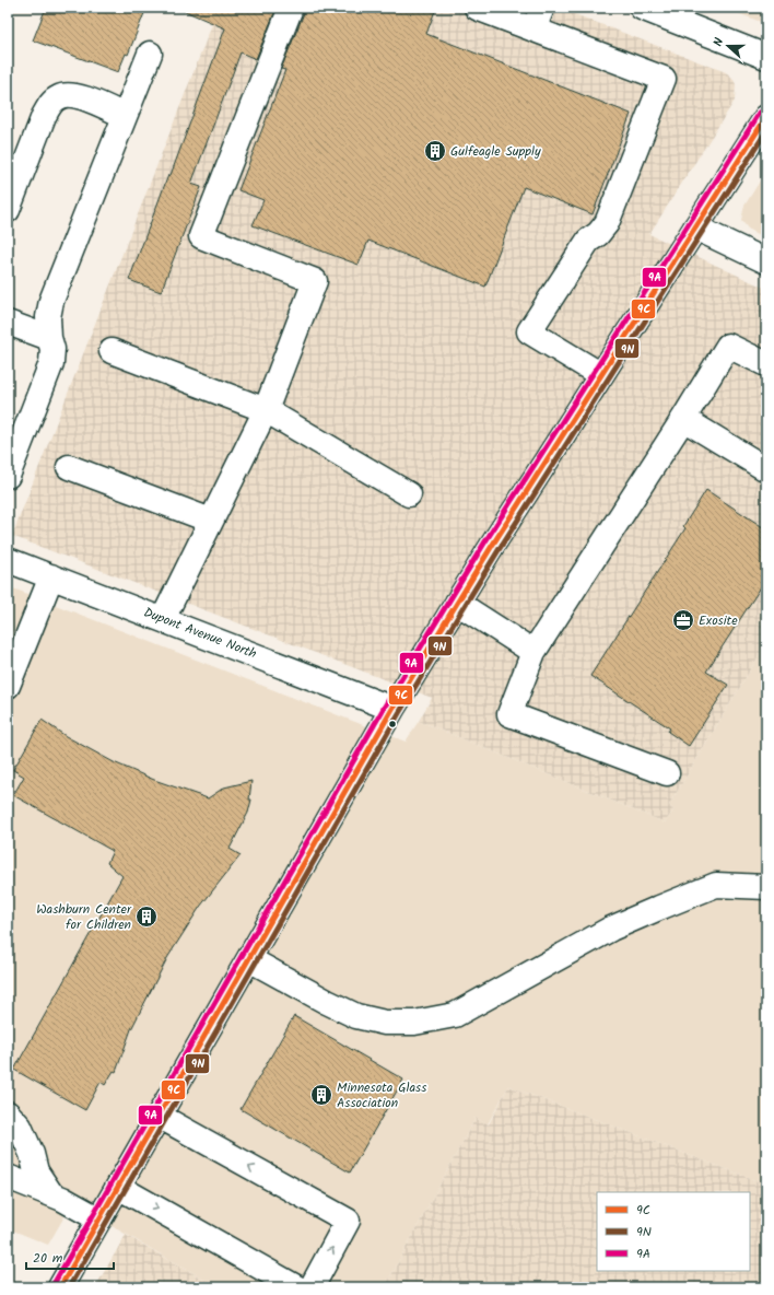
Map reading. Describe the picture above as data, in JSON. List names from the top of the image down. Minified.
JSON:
{"streets":{"street":["Dupont Avenue North"]},"places":{"building":["Gulfeagle Supply","Washburn Center for Children","Minnesota Glass Association"],"office":["Exosite"]},"lines":["transit line 9A","transit line 9C","transit line 9N"],"legend":["9C","9N","9A"],"scale_bar":"20 m","north":"left"}
